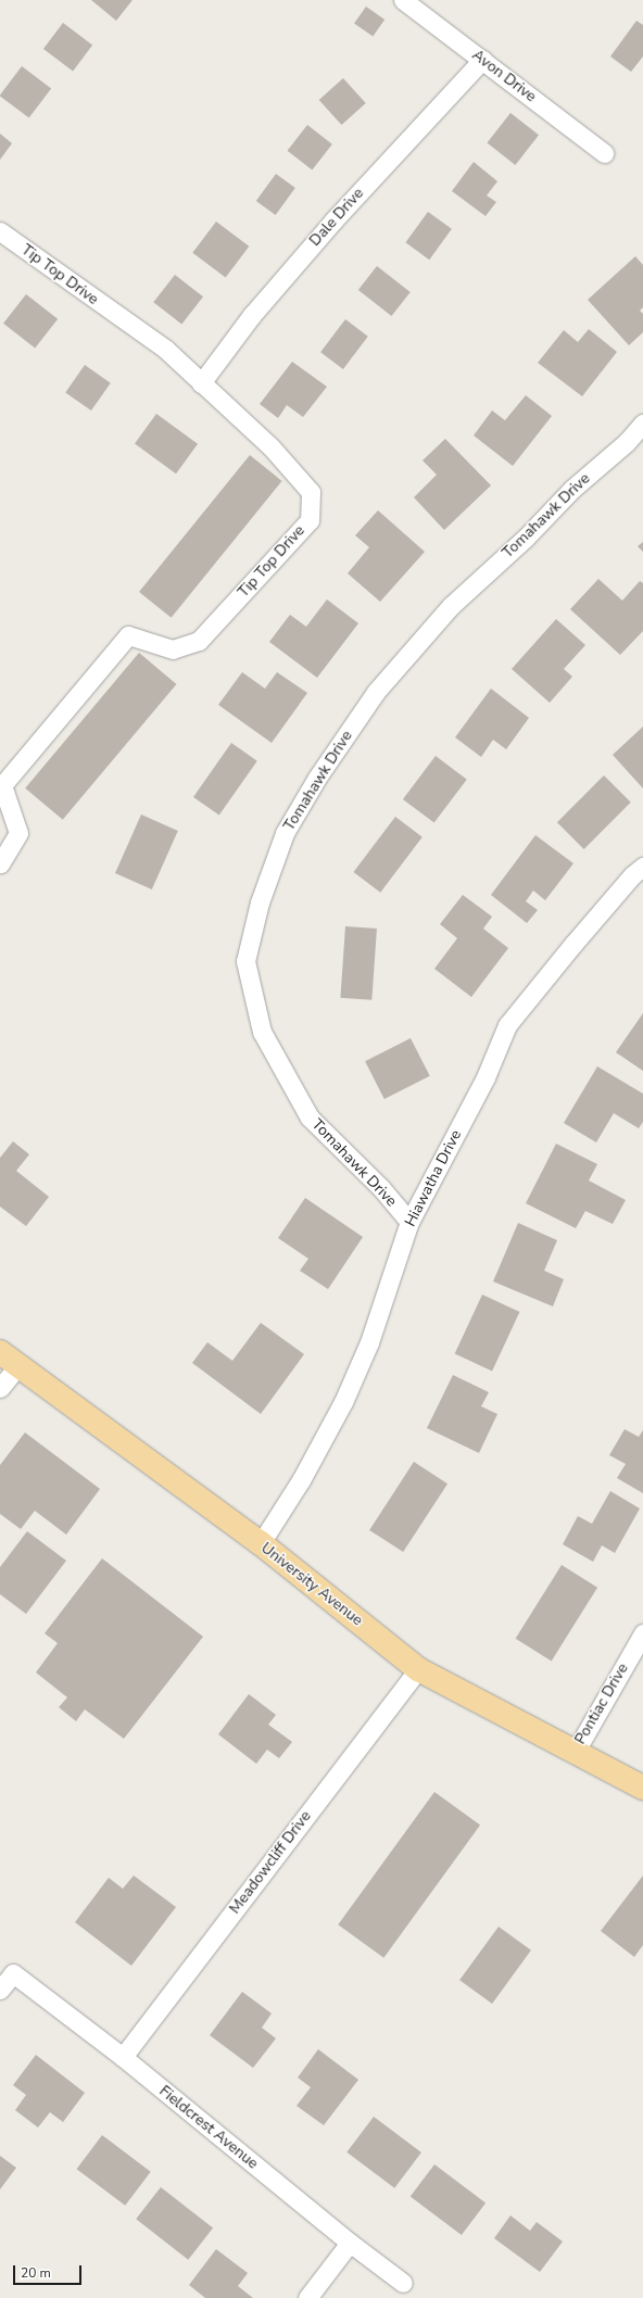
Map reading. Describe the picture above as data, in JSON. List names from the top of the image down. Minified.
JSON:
{"streets":{"main road":["University Avenue"],"street":["Avon Drive","Dale Drive","Tip Top Drive","Tomahawk Drive","Hiawatha Drive","Pontiac Drive","Meadowcliff Drive","Fieldcrest Avenue"]},"crossings":[["Avon Drive","Dale Drive"],["Dale Drive","Tip Top Drive"],["Tomahawk Drive","Hiawatha Drive"],["Hiawatha Drive","University Avenue"],["University Avenue","Pontiac Drive"],["University Avenue","Meadowcliff Drive"],["Meadowcliff Drive","Fieldcrest Avenue"]],"scale_bar":"20 m"}
